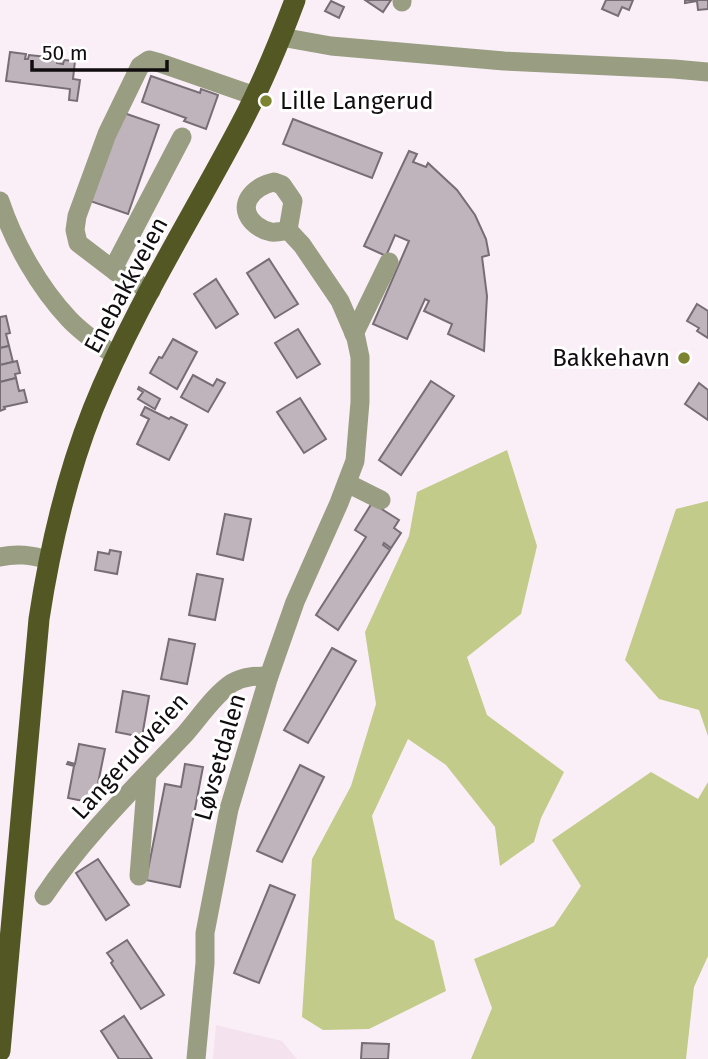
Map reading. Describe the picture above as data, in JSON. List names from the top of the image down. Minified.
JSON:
{"streets":{"main road":["Enebakkveien"],"street":["Langerudveien","Løvsetdalen"]},"crossings":[["Langerudveien","Løvsetdalen"]],"places":["Lille Langerud","Bakkehavn"],"scale_bar":"50 m"}
